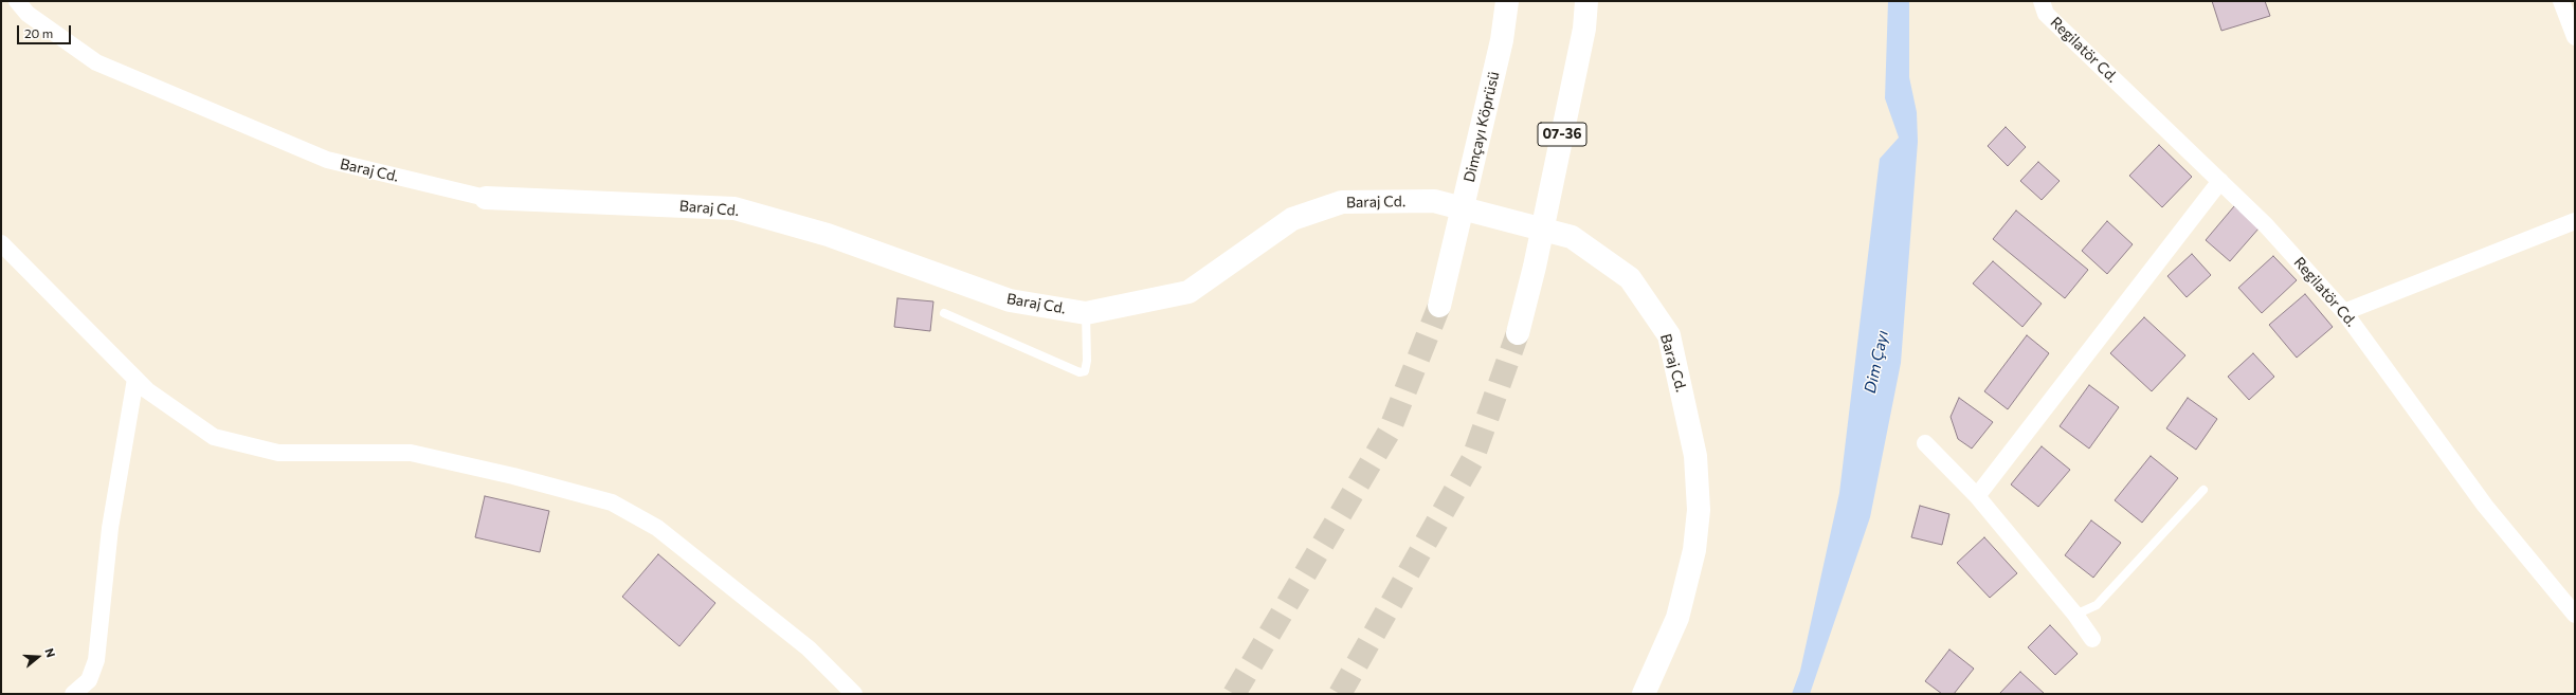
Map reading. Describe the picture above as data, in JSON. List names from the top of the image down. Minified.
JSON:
{"streets":{"main road":["Dimçayı Köprüsü","07-36","Baraj Cd."],"street":["Regilatör Cd."]},"water":["Dim Çayı"],"scale_bar":"20 m","north":"right"}
